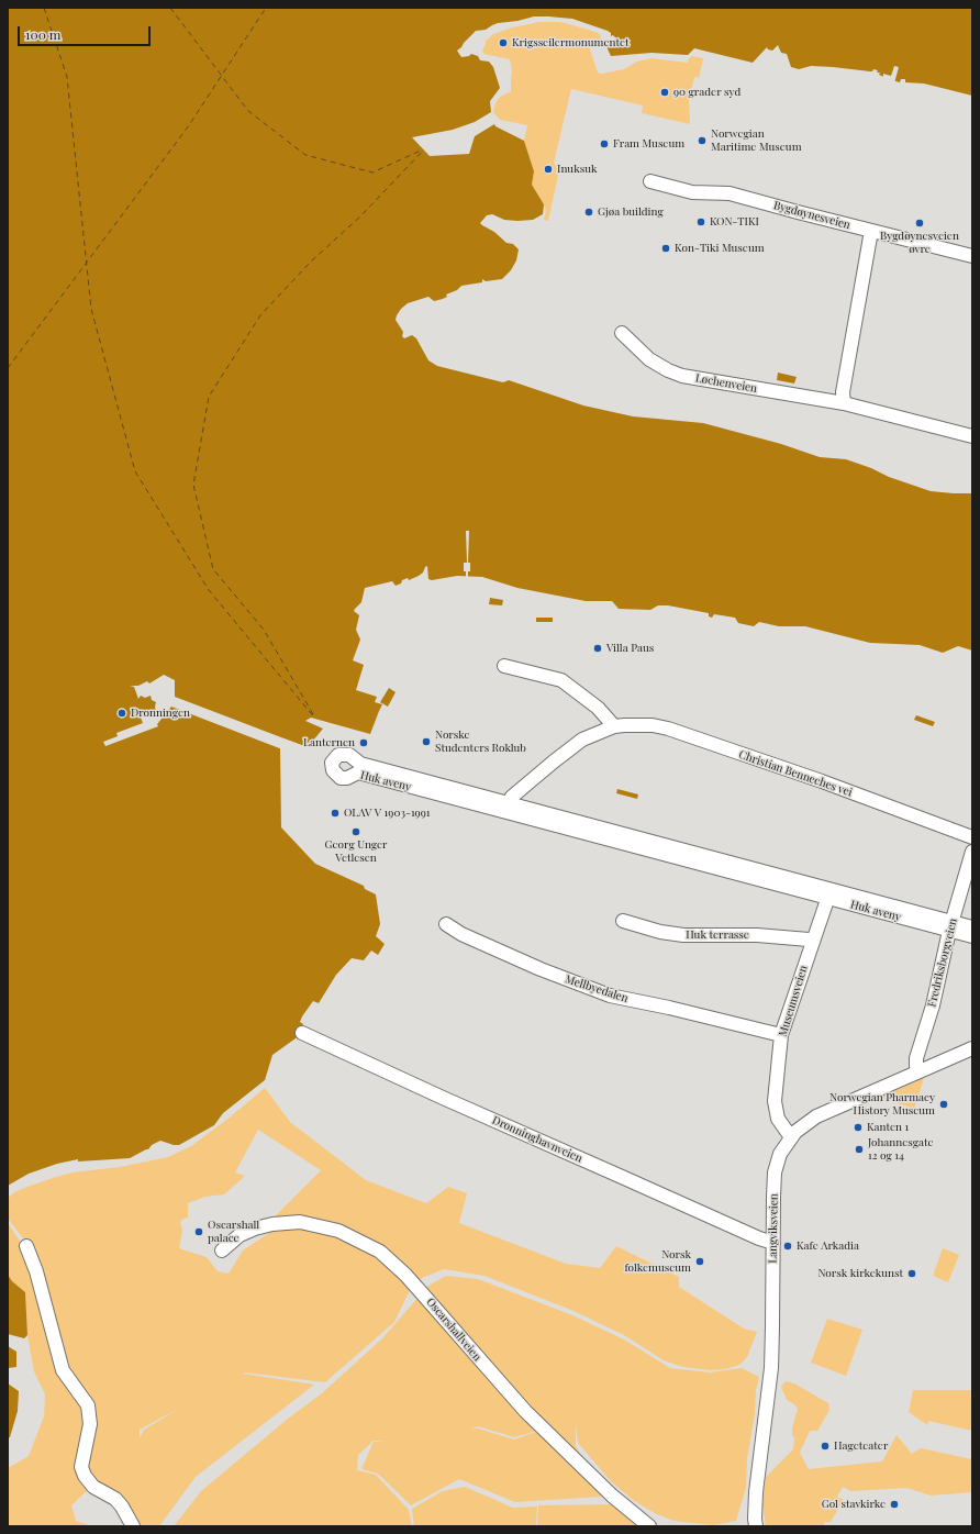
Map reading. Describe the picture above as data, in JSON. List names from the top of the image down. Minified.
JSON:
{"streets":{"street":["Bygdøynesveien","Løchenveien","Christian Benneches vei","Huk aveny","Huk terrasse","Fredriksborgveien","Mellbyedalen","Museumsveien","Dronninghavnveien","Langviksveien","Oscarshallveien"]},"crossings":[["Christian Benneches vei","Huk aveny"],["Huk aveny","Fredriksborgveien"],["Huk aveny","Museumsveien"],["Huk terrasse","Museumsveien"],["Fredriksborgveien","Langviksveien"],["Mellbyedalen","Museumsveien"],["Museumsveien","Langviksveien"],["Dronninghavnveien","Langviksveien"]],"places":["Krigsseilermonumentet","90 grader syd","Norwegian Maritime Museum","Fram Museum","Inuksuk","Gjøa building","KON-TIKI","Bygdøynesveien øvre","Kon-Tiki Museum","Villa Paus","Dronningen","Norske Studenters Roklub","Lanternen","OLAV V 1903-1991","Georg Unger Vetlesen","Norwegian Pharmacy History Museum","Kanten 1","Johannesgate 12 og 14","Oscarshall palace","Kafe Arkadia","Norsk folkemuseum","Norsk kirkekunst","Hageteater","Gol stavkirke"],"scale_bar":"100 m"}
